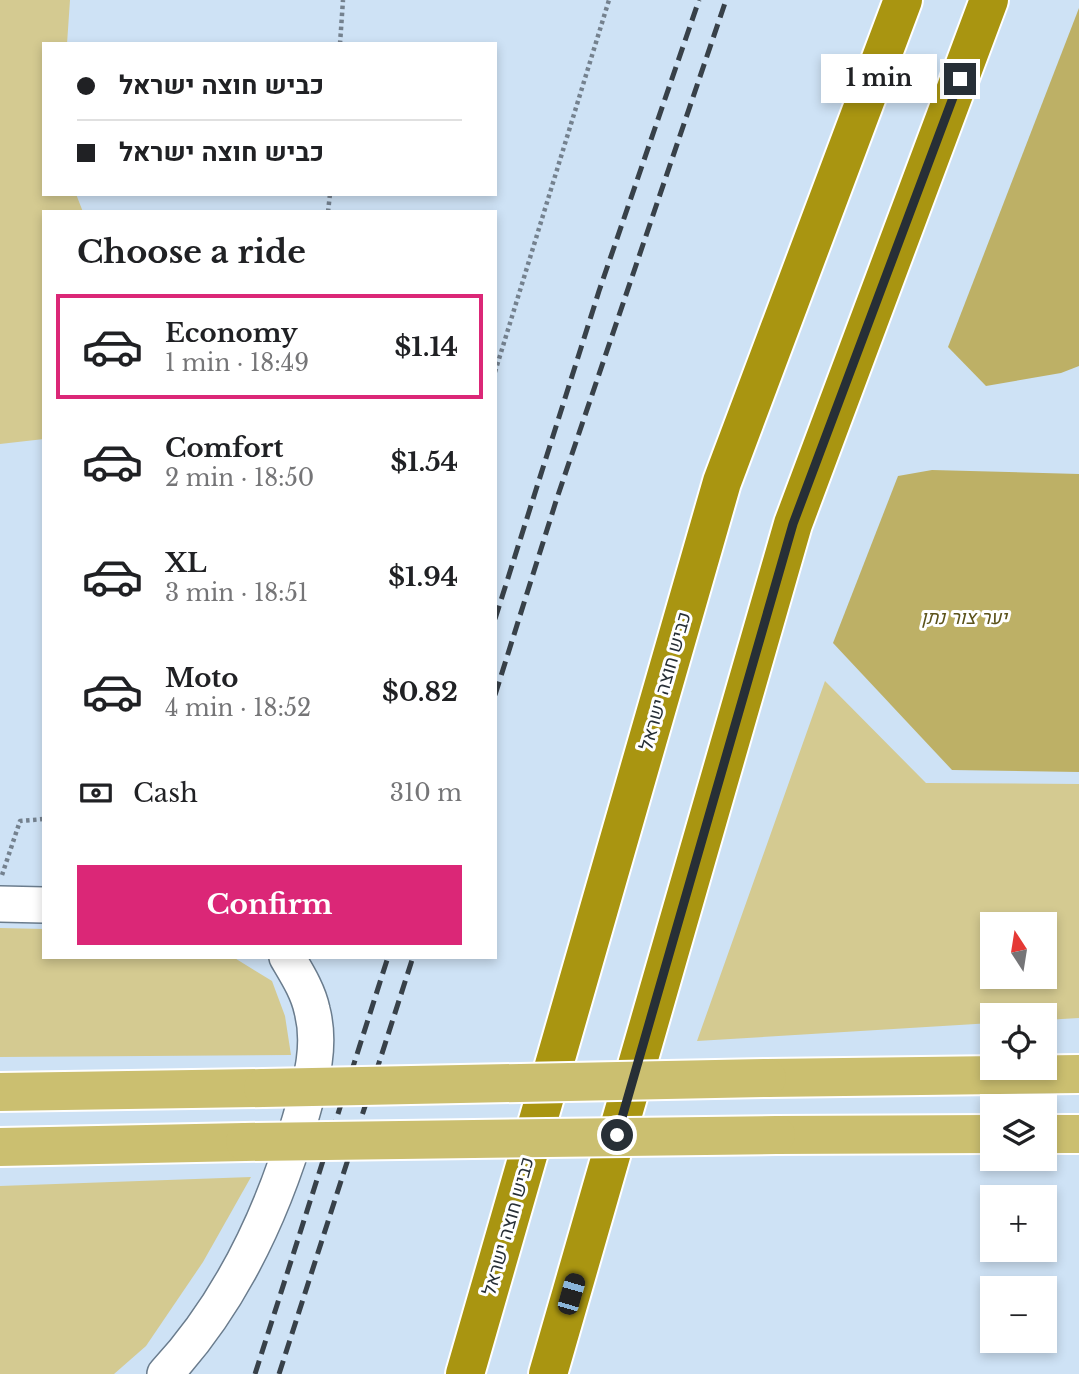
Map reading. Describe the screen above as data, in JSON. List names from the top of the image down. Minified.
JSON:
{"streets":{"highway":["כביש חוצה ישראל"]},"parks":["יער צור נתן"],"north":"top","page":{"banner":["כביש חוצה ישראל","כביש חוצה ישראל"],"bubble":"1 min","heading":"Choose a ride","list":[{"name":"Economy","note":"1 min · 18:49","value":"$1.14"},{"name":"Comfort","note":"2 min · 18:50","value":"$1.54"},{"name":"XL","note":"3 min · 18:51","value":"$1.94"},{"name":"Moto","note":"4 min · 18:52","value":"$0.82"}],"pay":["Cash","310 m"],"buttons":"Confirm","map_buttons":["+","−"]}}
